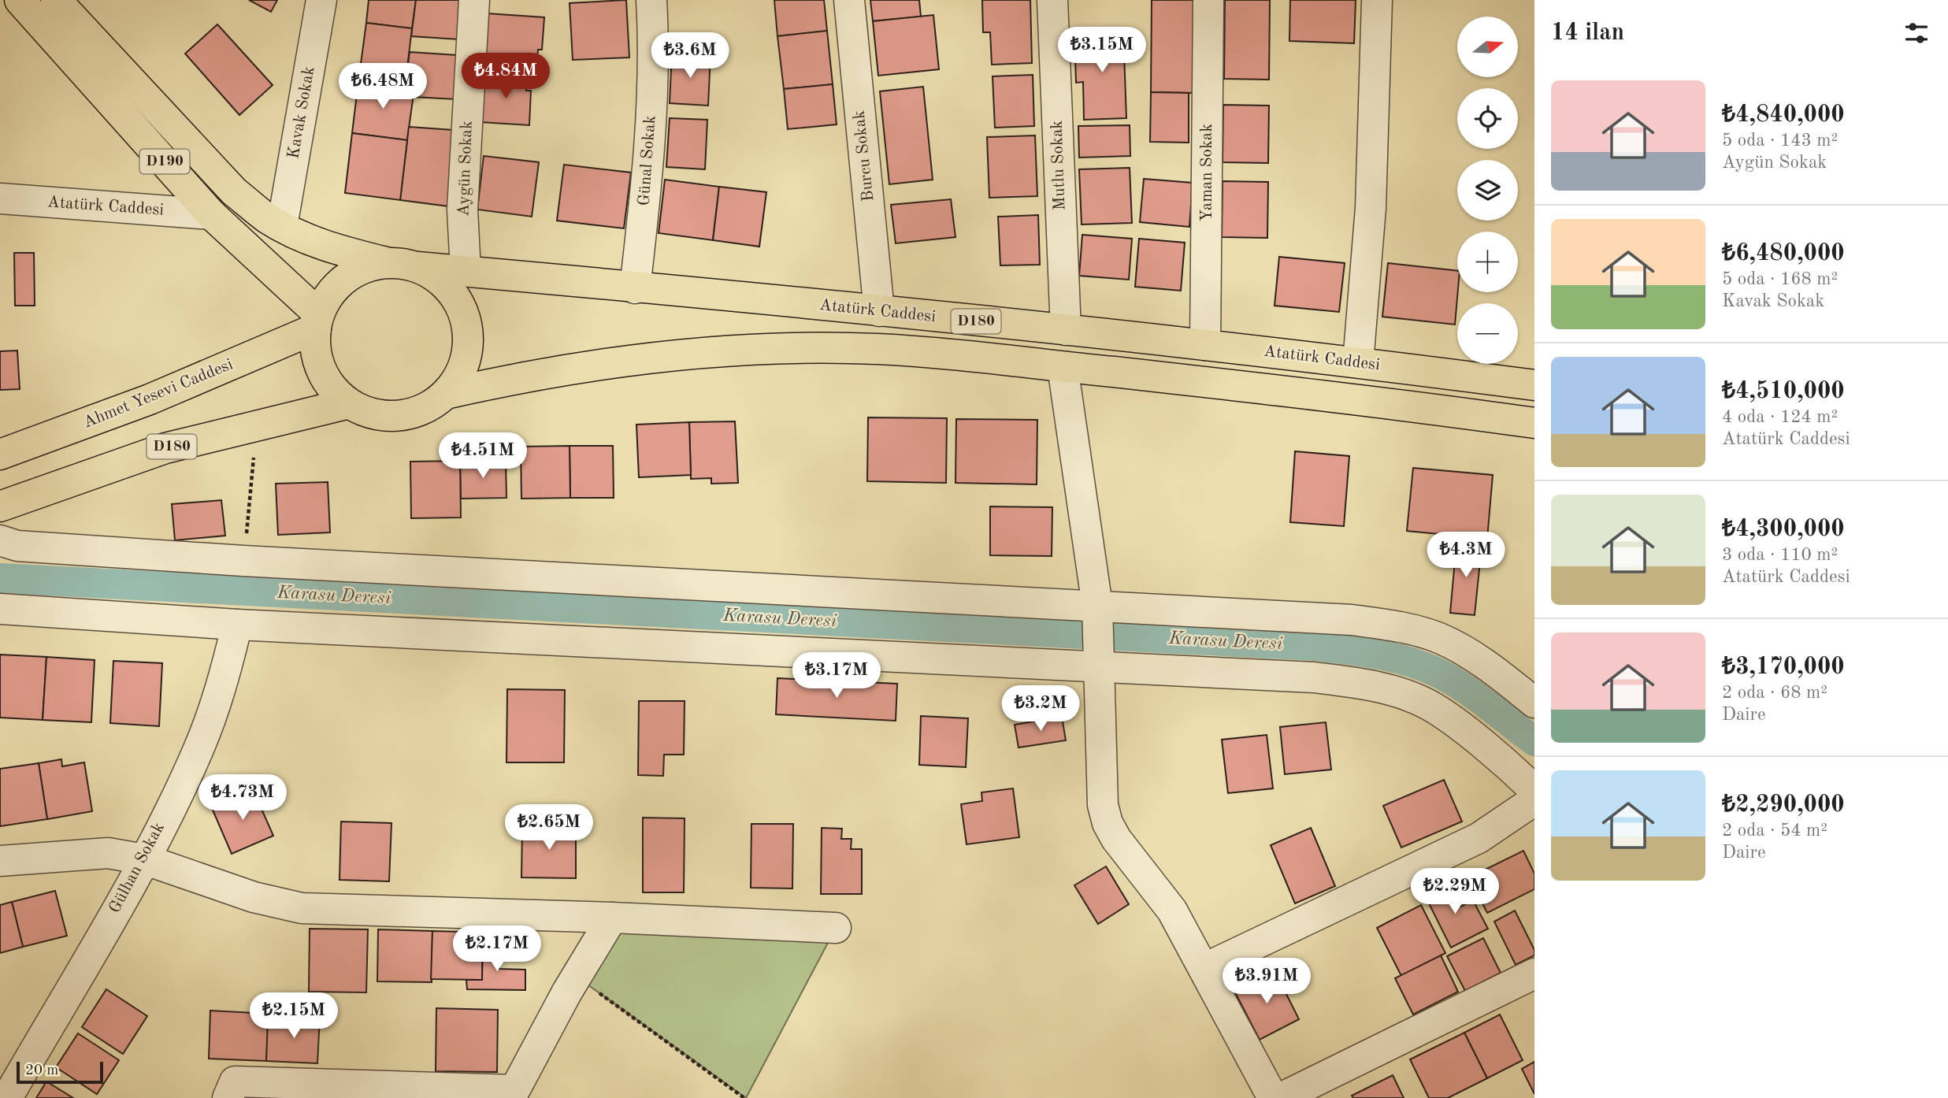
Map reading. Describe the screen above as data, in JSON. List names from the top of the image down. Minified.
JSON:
{"streets":{"highway":["D190","Atatürk Caddesi","D180","Ahmet Yesevi Caddesi"],"street":["Kavak Sokak","Burcu Sokak","Günal Sokak","Mutlu Sokak","Aygün Sokak","Yaman Sokak","Gülhan Sokak"]},"crossings":[["Kavak Sokak","D190"],["Burcu Sokak","Atatürk Caddesi"],["Günal Sokak","Atatürk Caddesi"],["D190","Atatürk Caddesi"],["D190","D180"],["D190","Ahmet Yesevi Caddesi"],["Mutlu Sokak","Atatürk Caddesi"],["Aygün Sokak","Atatürk Caddesi"],["Yaman Sokak","Atatürk Caddesi"],["Atatürk Caddesi","D180"],["Atatürk Caddesi","Ahmet Yesevi Caddesi"],["D180","Ahmet Yesevi Caddesi"]],"water":["Karasu Deresi"],"scale_bar":"20 m","north":"right","page":{"heading":"14 ilan","map_buttons":["+","−"],"price":["₺3.15M","₺3.6M","₺4.84M","₺6.48M","₺4.51M","₺4.3M","₺3.17M","₺3.2M","₺4.73M","₺2.65M","₺2.29M","₺2.17M","₺3.91M","₺2.15M"],"list":[{"name":"₺4,840,000","note":"5 oda · 143 m² · Aygün Sokak"},{"name":"₺6,480,000","note":"5 oda · 168 m² · Kavak Sokak"},{"name":"₺4,510,000","note":"4 oda · 124 m² · Atatürk Caddesi"},{"name":"₺4,300,000","note":"3 oda · 110 m² · Atatürk Caddesi"},{"name":"₺3,170,000","note":"2 oda · 68 m² · Daire"},{"name":"₺2,290,000","note":"2 oda · 54 m² · Daire"}],"scale":"20 m"}}
